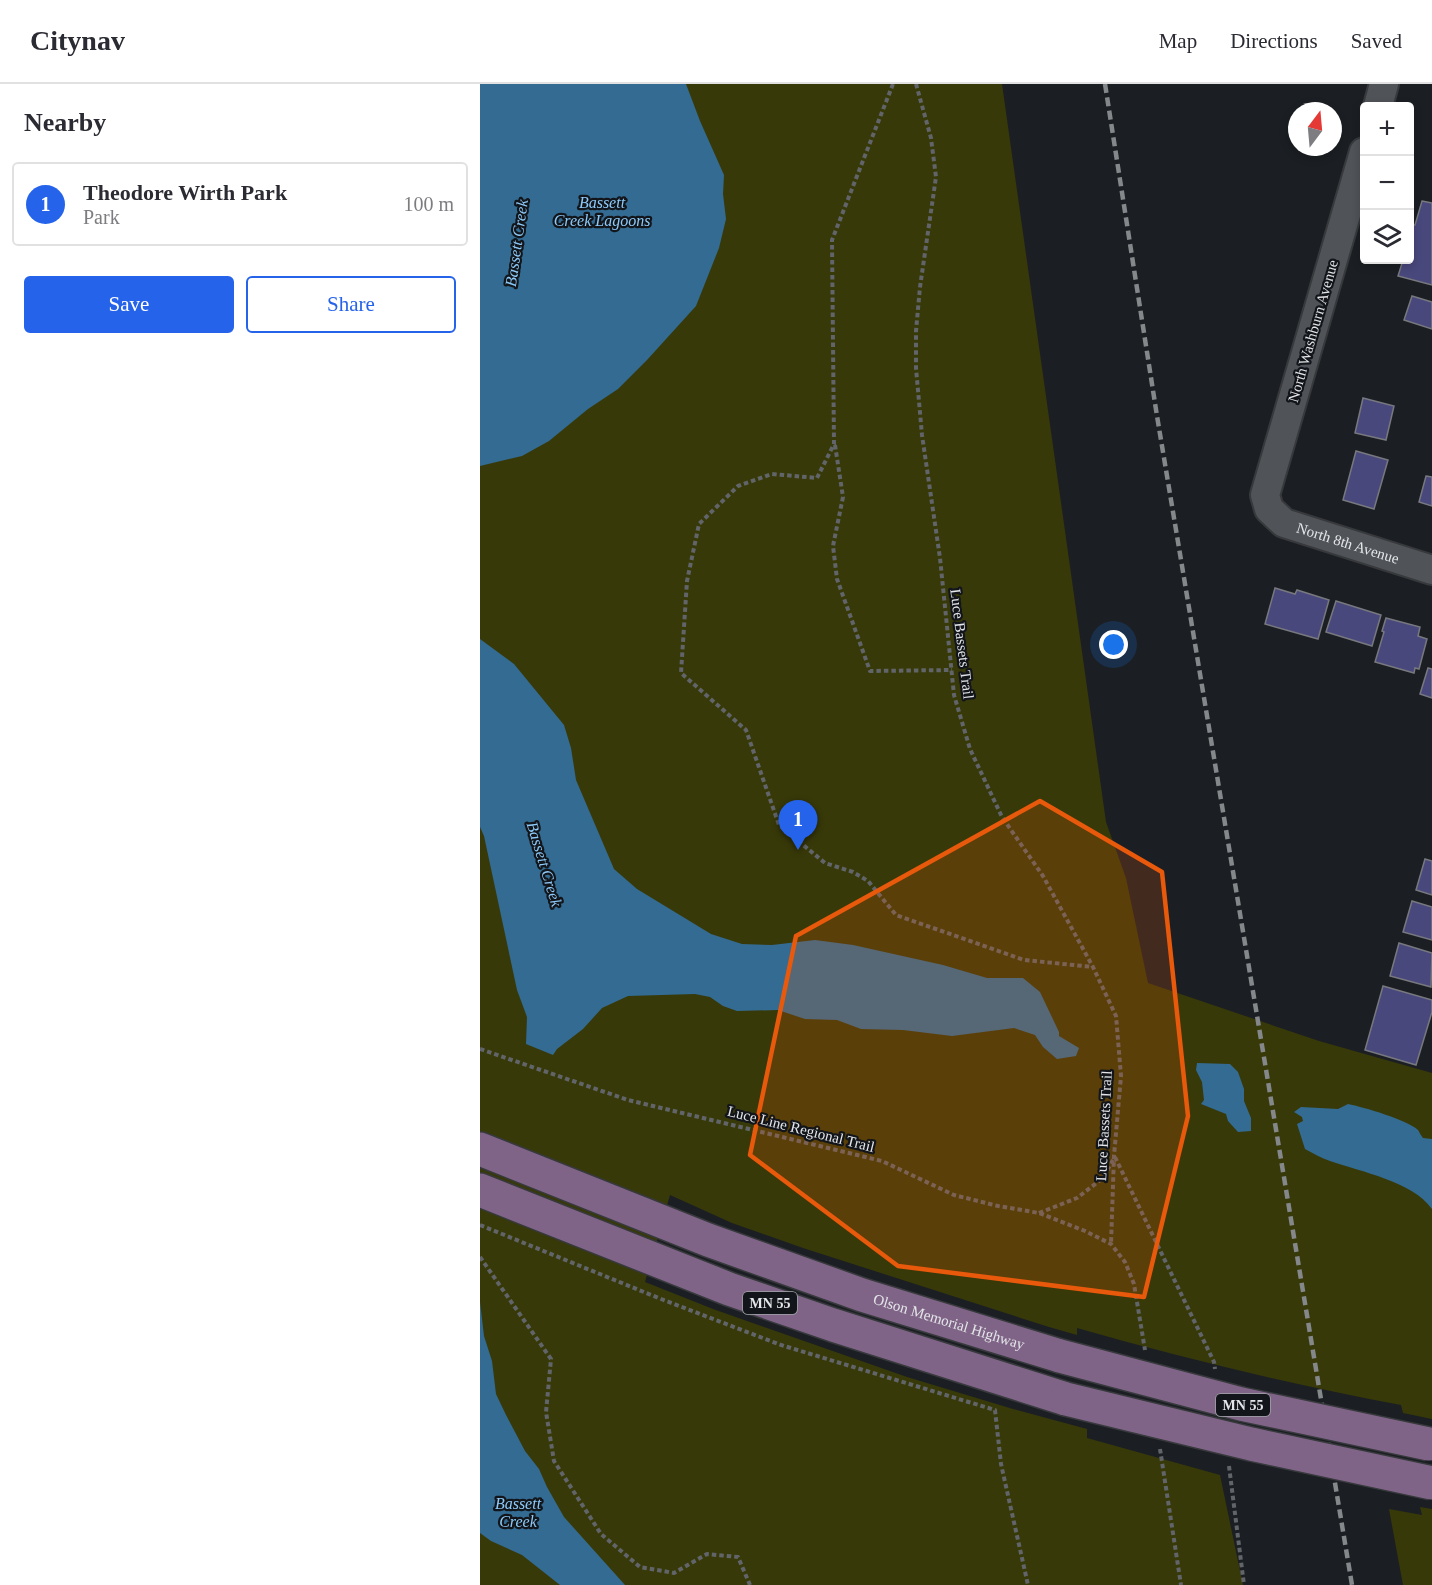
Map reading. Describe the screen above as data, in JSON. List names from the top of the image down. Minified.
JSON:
{"streets":{"main road":["MN 55","Olson Memorial Highway"],"street":["North Washburn Avenue","North 8th Avenue"],"path":["Luce Bassets Trail","Luce Line Regional Trail"]},"crossings":[["North Washburn Avenue","North 8th Avenue"],["Luce Bassets Trail","Luce Line Regional Trail"]],"water":["Bassett Creek Lagoons","Bassett Creek"],"north":"top","page":{"header":"Citynav","nav":["Map","Directions","Saved"],"heading":"Nearby","map_buttons":["+","−"],"list":[{"mark":"1","name":"Theodore Wirth Park","note":"Park","value":"100 m"}],"buttons":["Save","Share"],"pins":"1"}}
